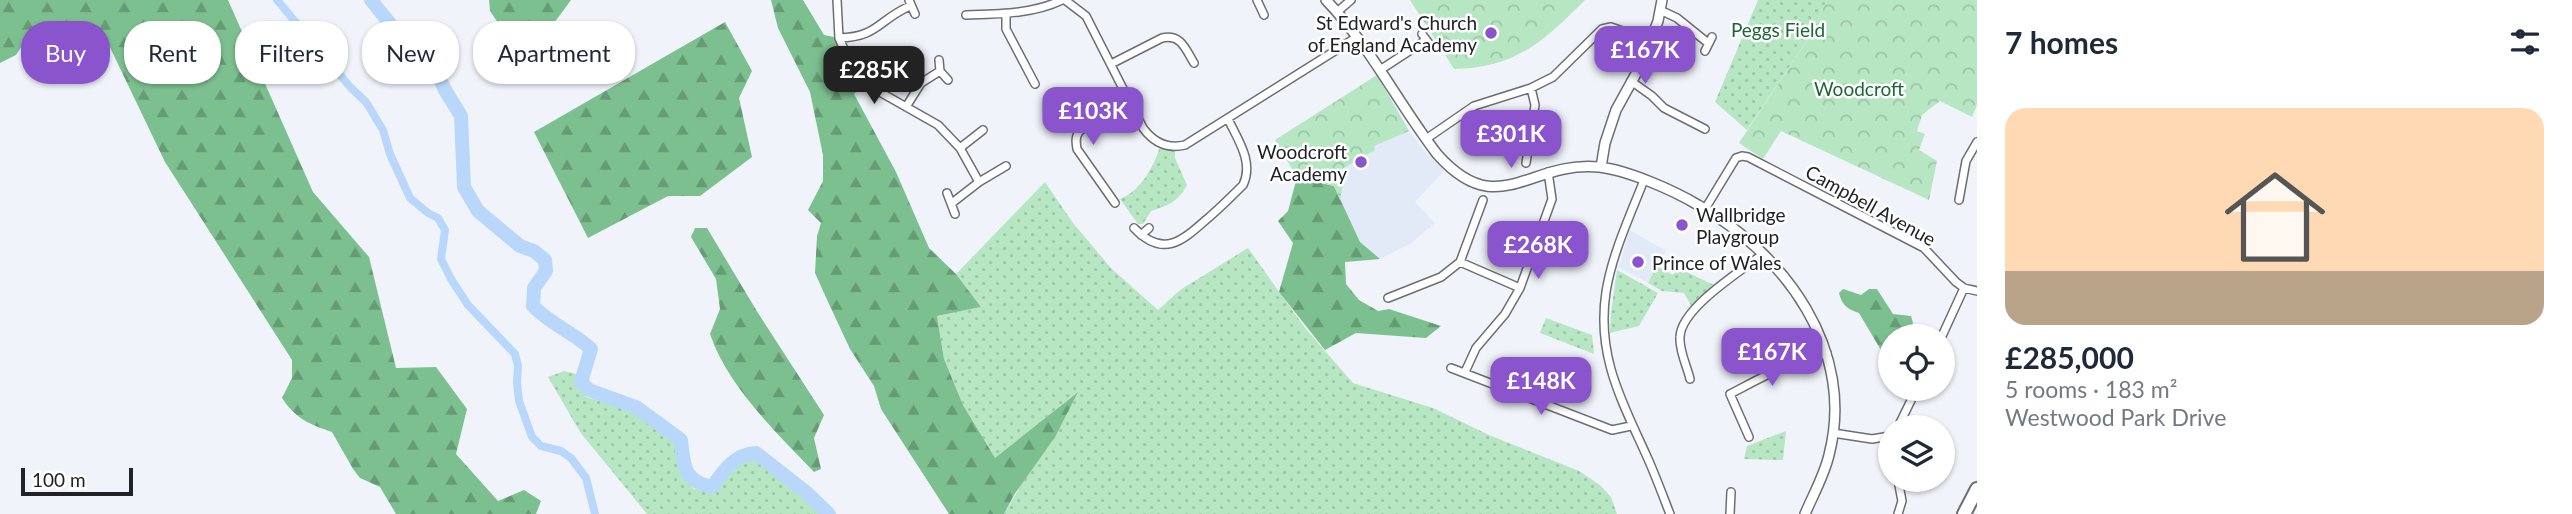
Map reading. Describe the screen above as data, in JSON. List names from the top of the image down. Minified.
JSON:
{"streets":{"street":["Campbell Avenue"]},"parks":["Peggs Field","Woodcroft"],"places":["St Edward's Church of England Academy","Woodcroft Academy","Wallbridge Playgroup","Prince of Wales"],"scale_bar":"100 m","page":{"heading":"7 homes","chip":["Buy","Rent","Filters","New","Apartment"],"price":["£167K","£285K","£103K","£301K","£268K","£167K","£148K"],"list":[{"name":"£285,000","note":"5 rooms · 183 m² · Westwood Park Drive"}],"scale":"100 m"}}
